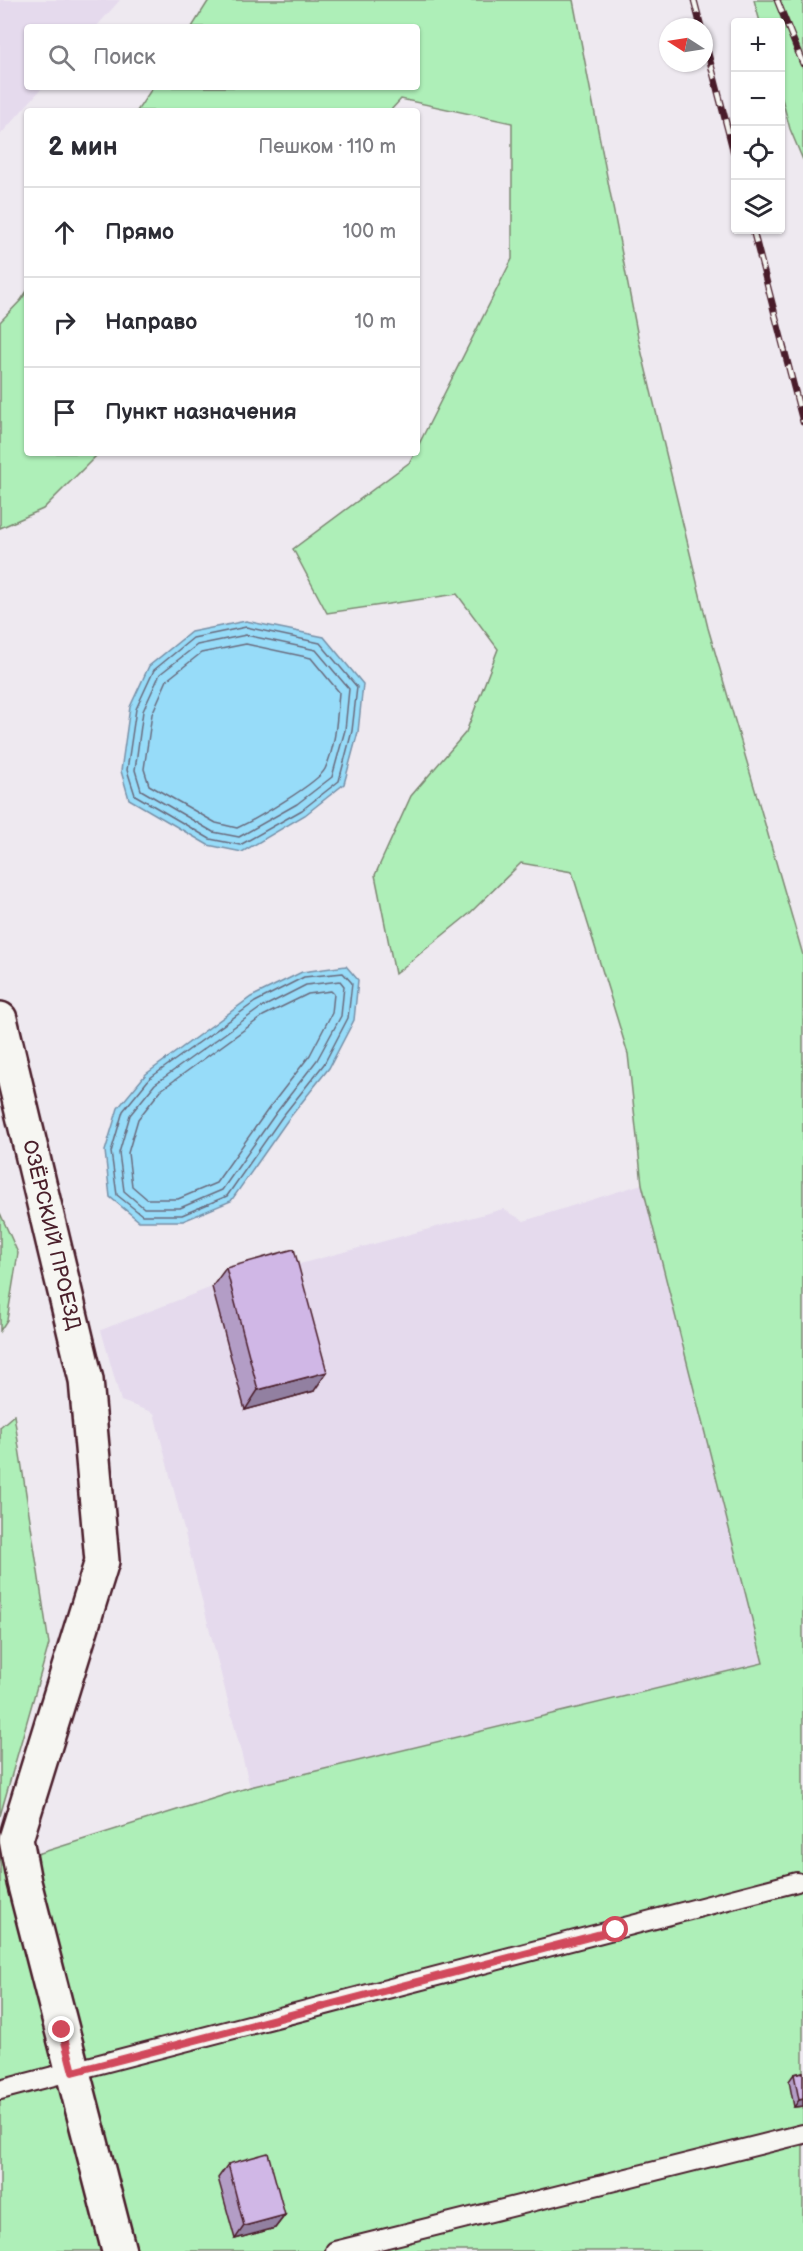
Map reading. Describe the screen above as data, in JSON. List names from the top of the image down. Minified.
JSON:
{"streets":{"street":["ОЗЁРСКИЙ ПРОЕЗД"]},"north":"left","page":{"map_buttons":["+","−"],"search":"Поиск","heading":["2 мин","Пешком · 110 m"],"list":[["Прямо","100 m"],["Направо","10 m"],"Пункт назначения"]}}
